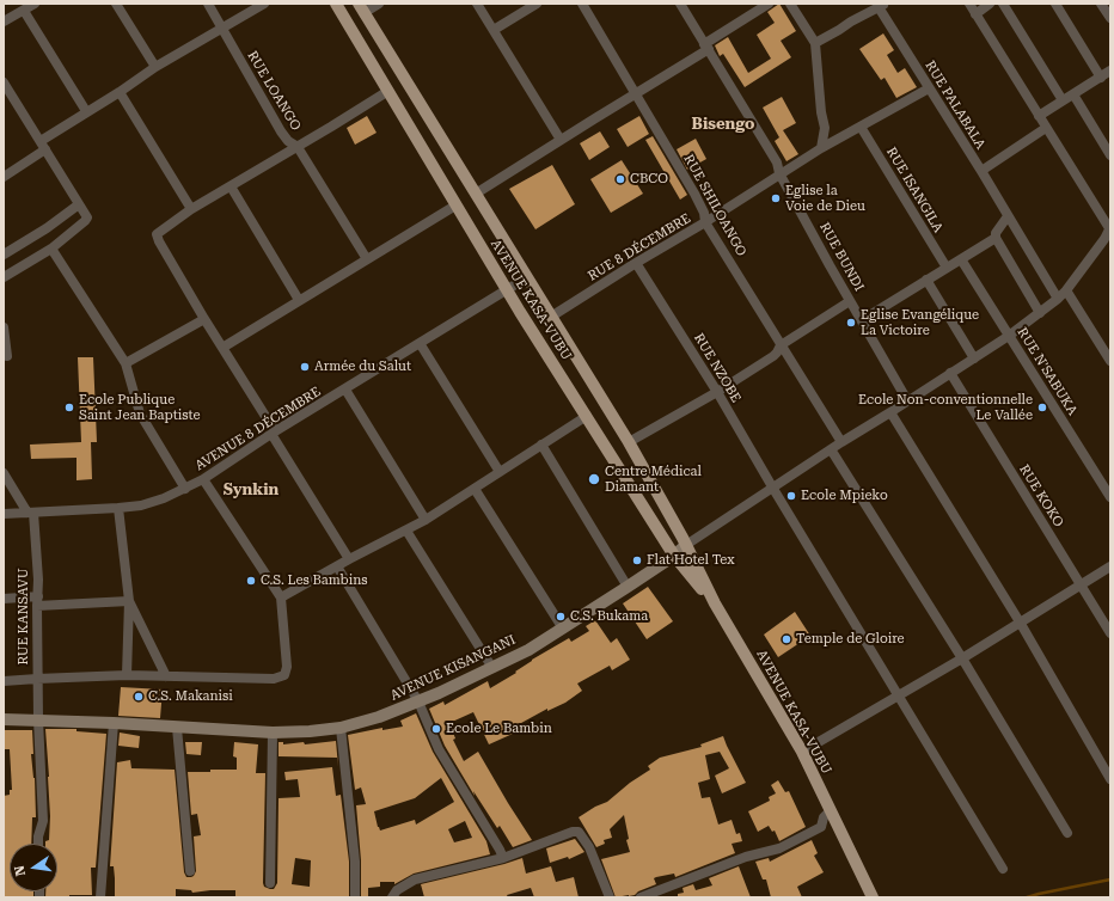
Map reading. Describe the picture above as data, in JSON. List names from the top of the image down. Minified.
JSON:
{"streets":{"main road":["AVENUE KASA-VUBU"],"street":["RUE LOANGO","RUE PALABALA","RUE ISANGILA","RUE SHILOANGO","RUE 8 DÉCEMBRE","RUE BUNDI","RUE NZOBE","RUE N'SABUKA","AVENUE 8 DÉCEMBRE","RUE KOKO","RUE KANSAVU","AVENUE KISANGANI"]},"crossings":[["RUE PALABALA","RUE 8 DÉCEMBRE"],["RUE ISANGILA","RUE 8 DÉCEMBRE"],["RUE SHILOANGO","RUE 8 DÉCEMBRE"],["RUE 8 DÉCEMBRE","RUE BUNDI"],["RUE 8 DÉCEMBRE","AVENUE KASA-VUBU"],["RUE 8 DÉCEMBRE","RUE NZOBE"],["AVENUE KASA-VUBU","AVENUE 8 DÉCEMBRE"],["AVENUE KASA-VUBU","AVENUE KISANGANI"],["AVENUE 8 DÉCEMBRE","RUE KANSAVU"],["RUE KANSAVU","AVENUE KISANGANI"]],"districts":["Bisengo","Synkin"],"places":["CBCO","Eglise la Voie de Dieu","Eglise Evangélique La Victoire","Armée du Salut","Ecole Publique Saint Jean Baptiste","Ecole Non-conventionnelle Le Vallée","Centre Médical Diamant","Ecole Mpieko","Flat Hotel Tex","C.S. Les Bambins","C.S. Bukama","Temple de Gloire","C.S. Makanisi","Ecole Le Bambin"],"north":"left"}
